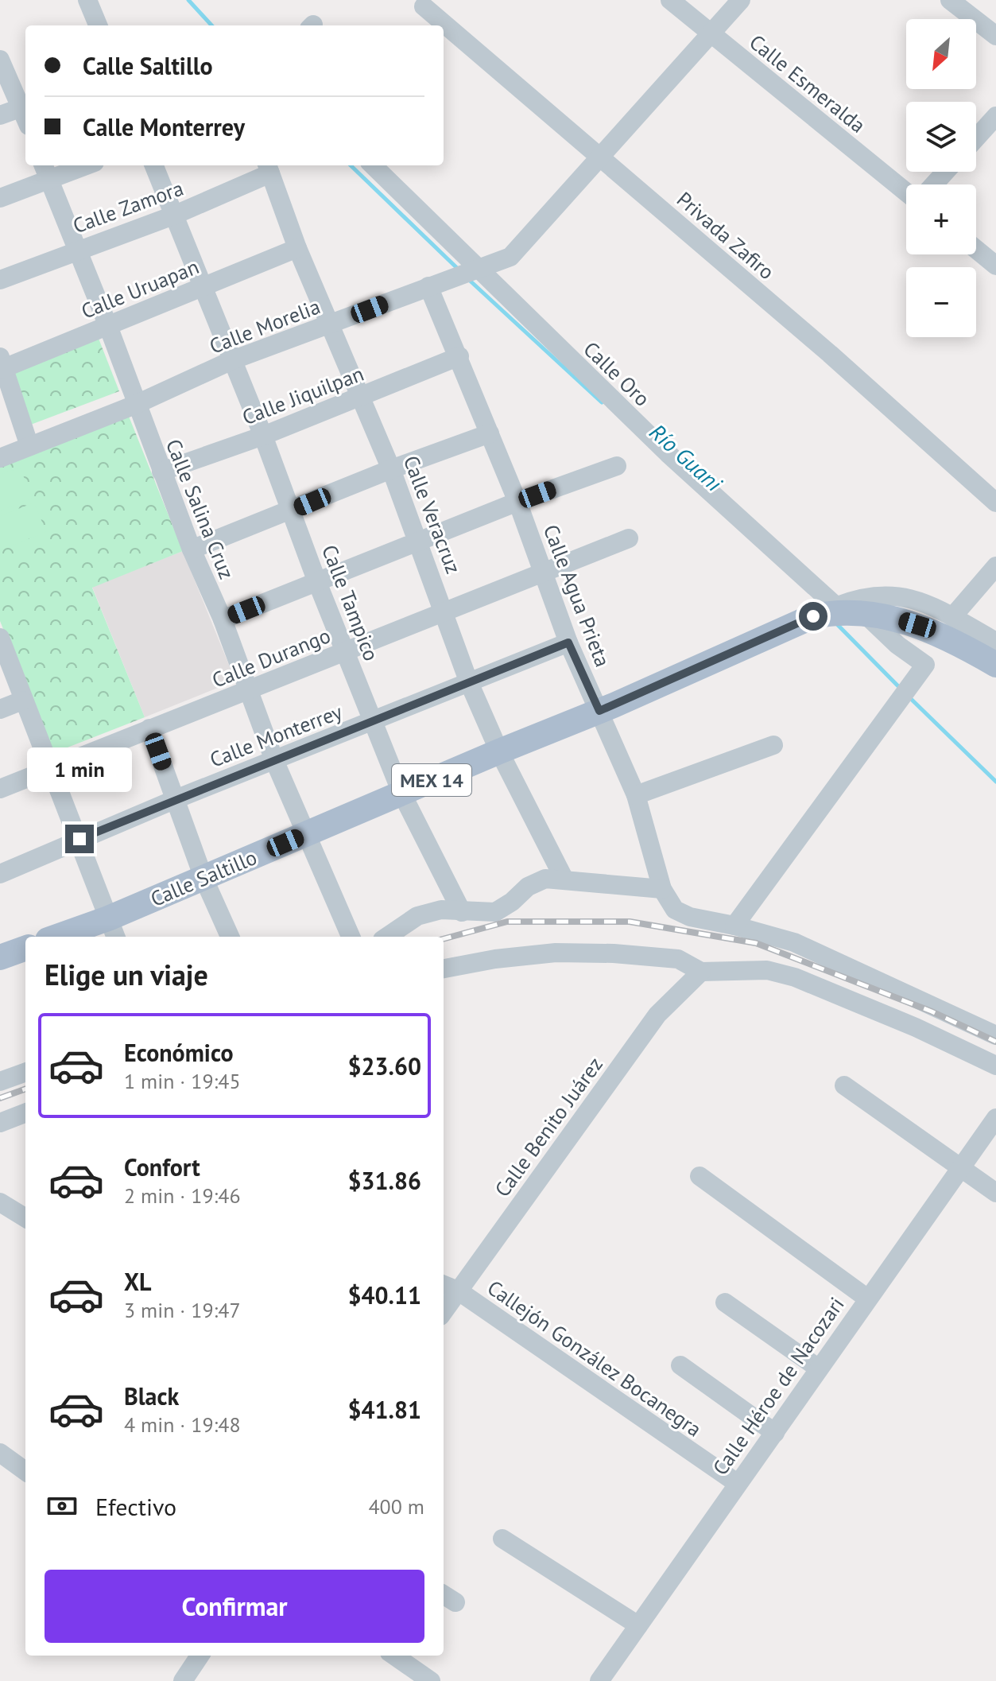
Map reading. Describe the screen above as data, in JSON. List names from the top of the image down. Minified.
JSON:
{"streets":{"main road":["MEX 14","Calle Saltillo"],"street":["Calle Esmeralda","Calle Zamora","Privada Zafiro","Calle Uruapan","Calle Morelia","Calle Oro","Calle Jiquilpan","Calle Salina Cruz","Calle Veracruz","Calle Agua Prieta","Calle Tampico","Calle Durango","Calle Monterrey","Calle Benito Juárez","Callejón González Bocanegra","Calle Héroe de Nacozari"]},"crossings":[["Calle Esmeralda","Calle Morelia"],["Calle Zamora","Calle Salina Cruz"],["Calle Zamora","Calle Veracruz"],["Calle Zamora","Calle Tampico"],["Privada Zafiro","Calle Morelia"],["Calle Uruapan","Calle Salina Cruz"],["Calle Uruapan","Calle Veracruz"],["Calle Uruapan","Calle Tampico"],["Calle Morelia","Calle Oro"],["Calle Morelia","Calle Salina Cruz"],["Calle Morelia","Calle Veracruz"],["Calle Morelia","Calle Agua Prieta"],["Calle Morelia","Calle Tampico"],["Calle Oro","Calle Saltillo"],["Calle Jiquilpan","Calle Salina Cruz"],["Calle Jiquilpan","Calle Veracruz"],["Calle Jiquilpan","Calle Agua Prieta"],["Calle Jiquilpan","Calle Tampico"],["Calle Salina Cruz","Calle Durango"],["Calle Salina Cruz","Calle Monterrey"],["Calle Salina Cruz","Calle Saltillo"],["Calle Veracruz","Calle Durango"],["Calle Veracruz","Calle Monterrey"],["Calle Veracruz","Calle Saltillo"],["Calle Agua Prieta","Calle Durango"],["Calle Agua Prieta","Calle Monterrey"],["Calle Agua Prieta","Calle Saltillo"],["Calle Tampico","Calle Durango"],["Calle Tampico","Calle Monterrey"],["Calle Tampico","Calle Saltillo"],["Calle Benito Juárez","Callejón González Bocanegra"],["Callejón González Bocanegra","Calle Héroe de Nacozari"]],"water":["Río Guani"],"north":"bottom left","page":{"map_buttons":["+","−"],"banner":["Calle Saltillo","Calle Monterrey"],"bubble":"1 min","heading":"Elige un viaje","list":[{"name":"Económico","note":"1 min · 19:45","value":"$23.60"},{"name":"Confort","note":"2 min · 19:46","value":"$31.86"},{"name":"XL","note":"3 min · 19:47","value":"$40.11"},{"name":"Black","note":"4 min · 19:48","value":"$41.81"}],"pay":["Efectivo","400 m"],"buttons":"Confirmar"}}
